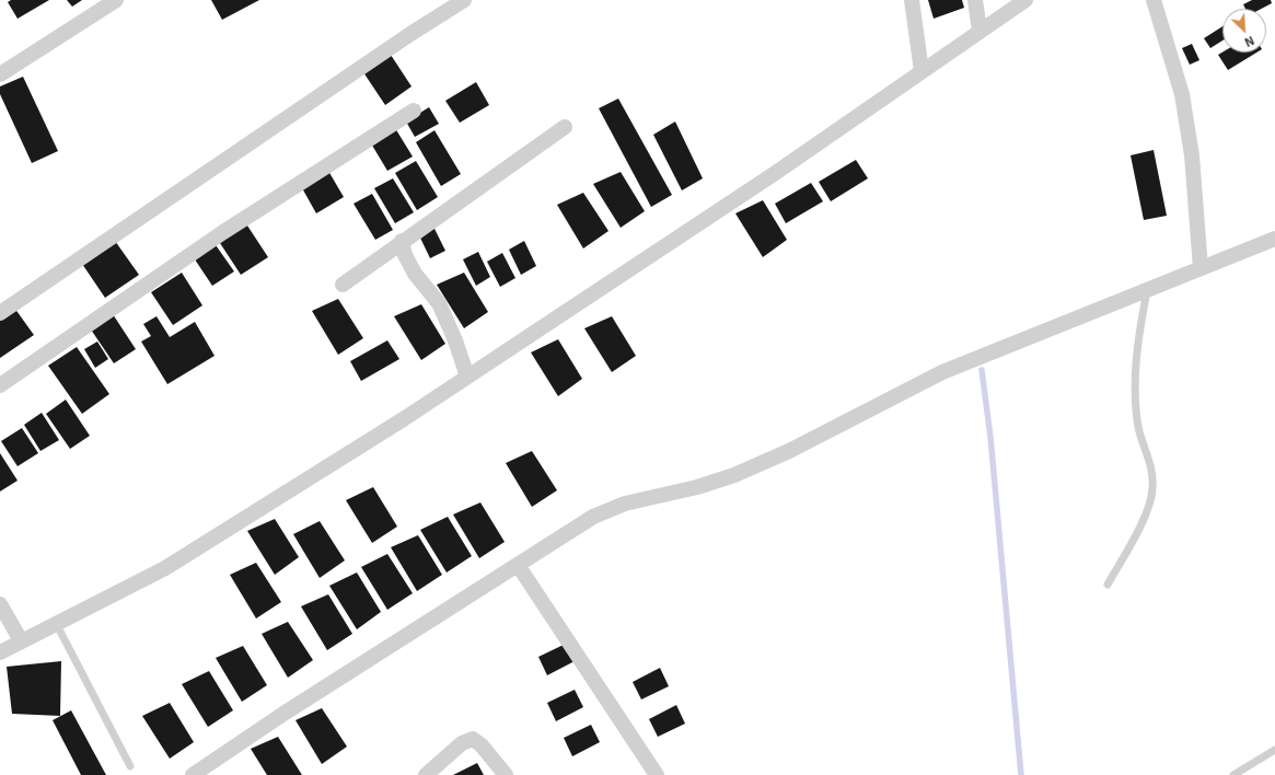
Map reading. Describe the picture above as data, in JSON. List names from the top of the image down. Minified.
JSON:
{"north":"bottom right"}
